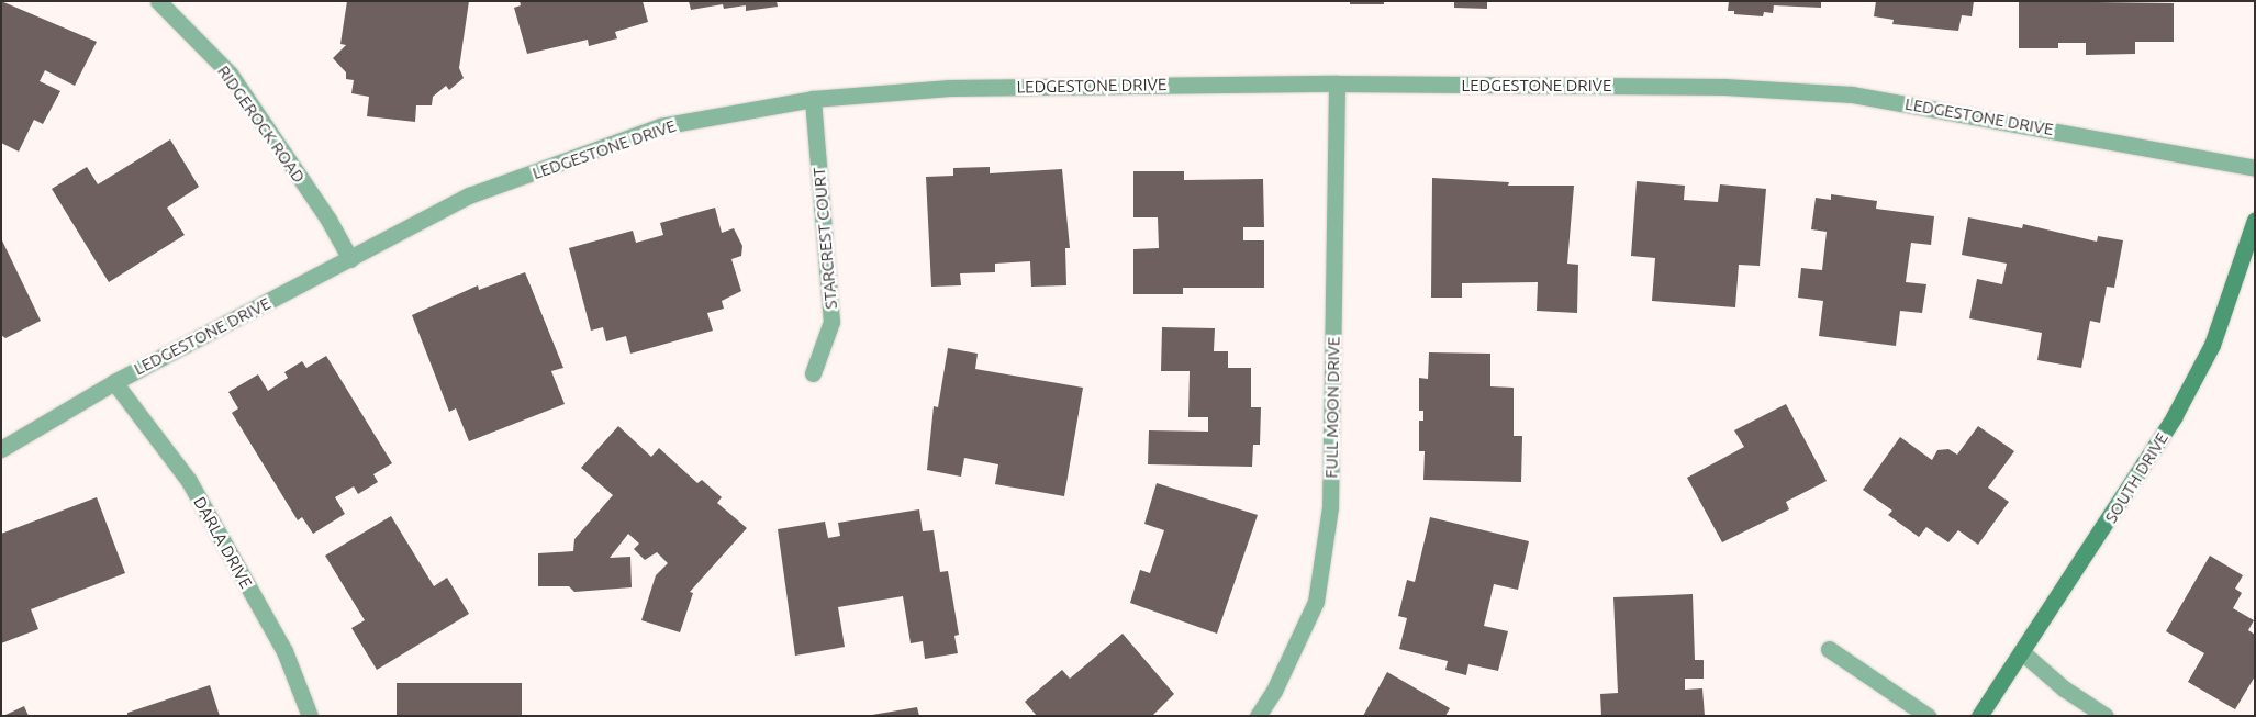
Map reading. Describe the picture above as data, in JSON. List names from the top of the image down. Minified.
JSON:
{"streets":{"street":["LEDGESTONE DRIVE","RIDGEROCK ROAD","STARCREST COURT","FULL MOON DRIVE","SOUTH DRIVE","DARLA DRIVE"]},"crossings":[["LEDGESTONE DRIVE","RIDGEROCK ROAD"],["LEDGESTONE DRIVE","STARCREST COURT"],["LEDGESTONE DRIVE","FULL MOON DRIVE"],["LEDGESTONE DRIVE","DARLA DRIVE"]]}
